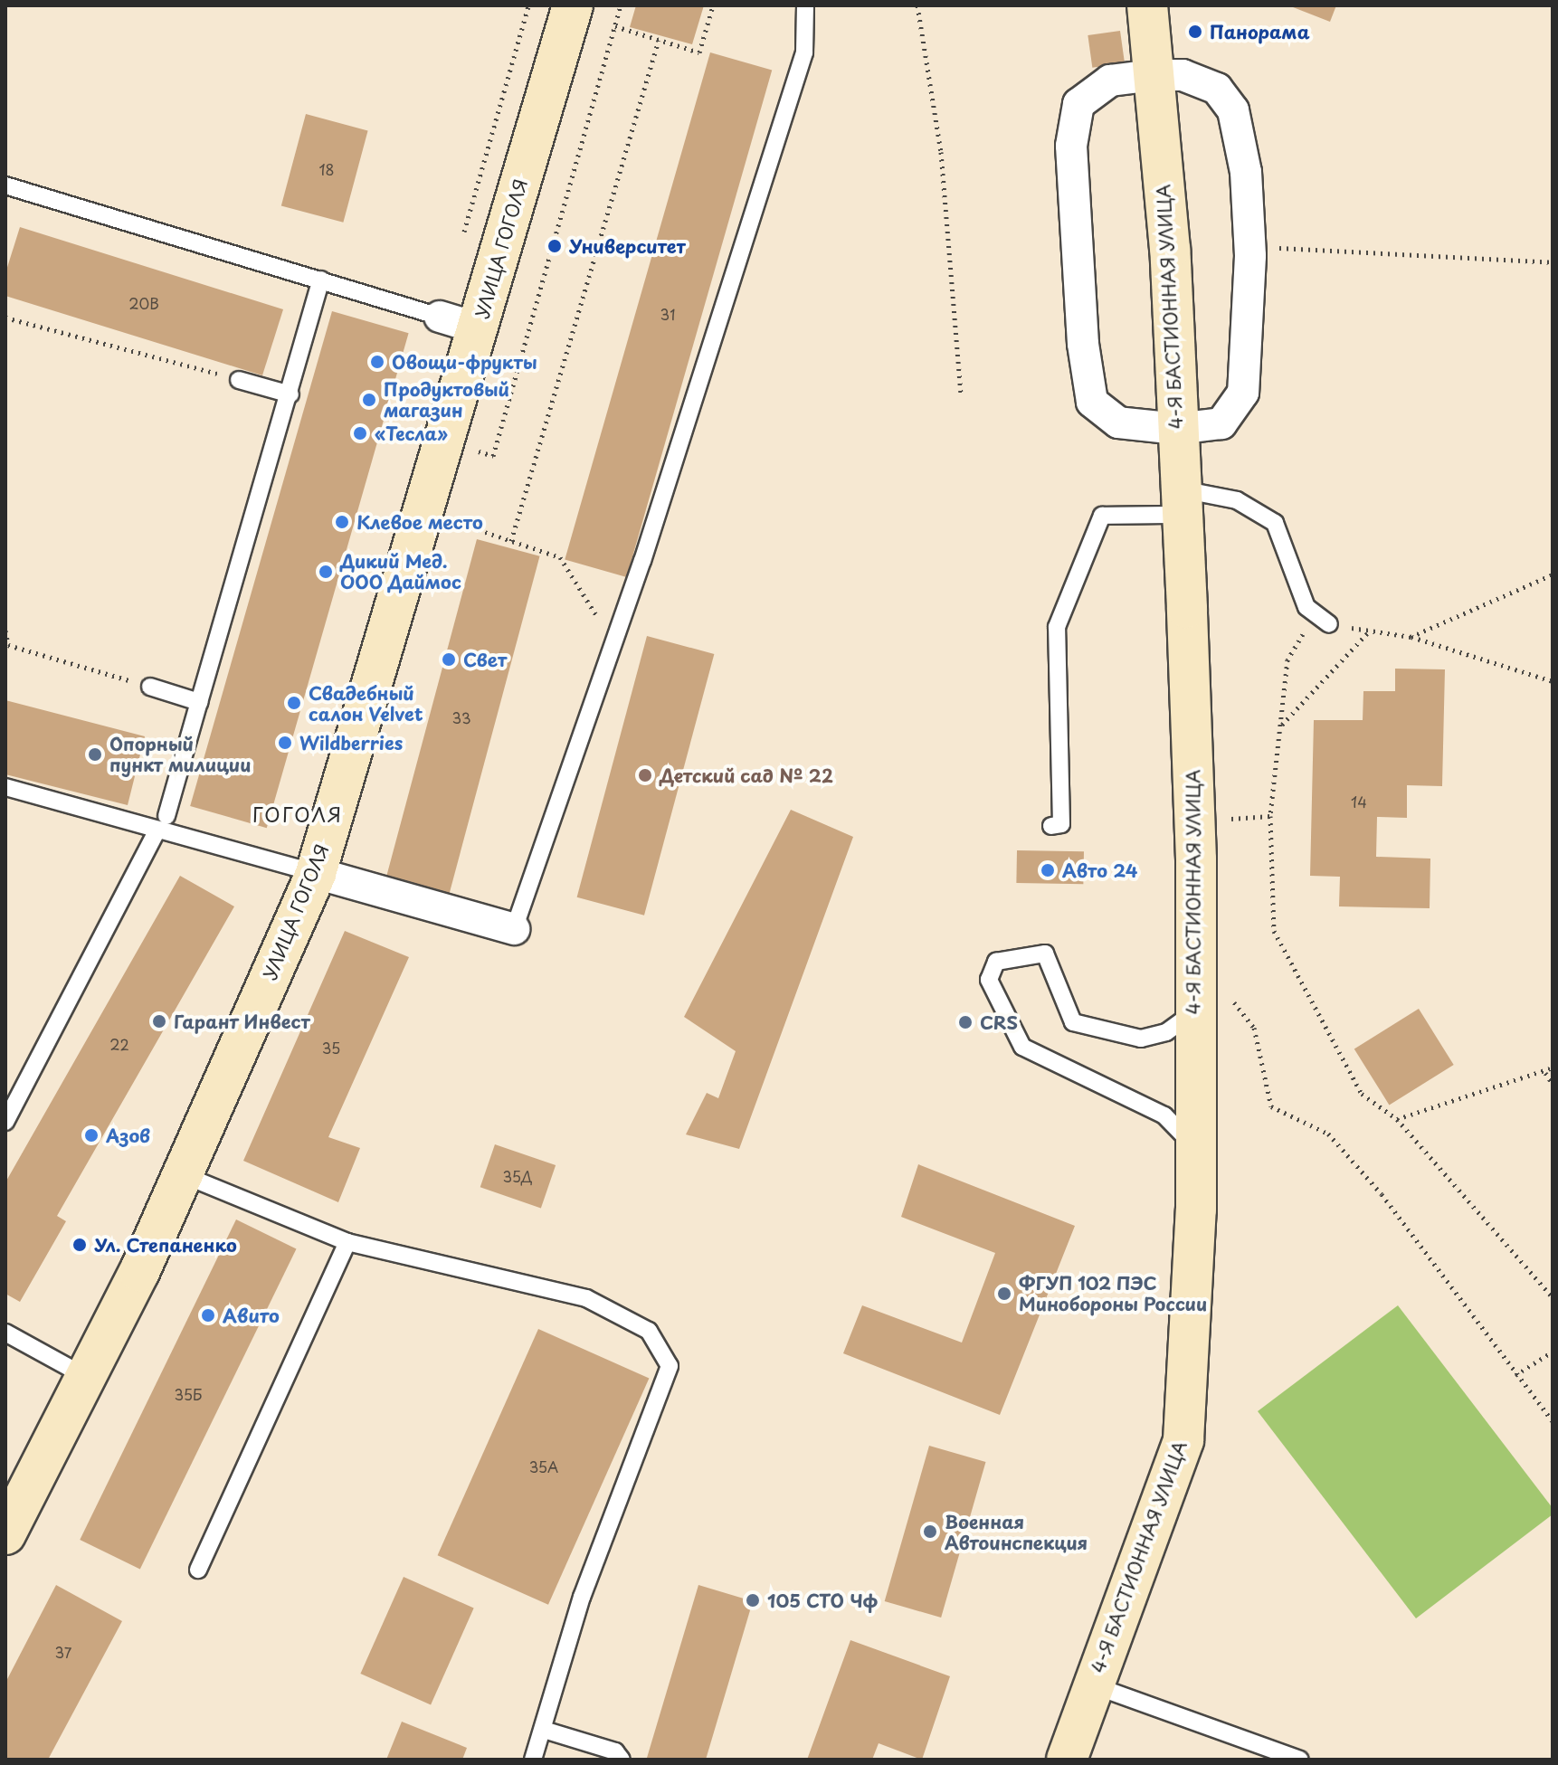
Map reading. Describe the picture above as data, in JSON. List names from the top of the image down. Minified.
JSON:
{"streets":{"main road":["УЛИЦА ГОГОЛЯ","4-Я БАСТИОННАЯ УЛИЦА"]},"districts":["ГОГОЛЯ"],"places":["Панорама","Университет","Овощи-фрукты","Продуктовый магазин","«Тесла»","Клевое место","Дикий Мед. ООО Даймос","Свет","Свадебный салон Velvet","Wildberries","Опорный пункт милиции","Детский сад № 22","Авто 24","Гарант Инвест","CRS","Азов","Ул. Степаненко","ФГУП 102 ПЭС Минобороны России","Авито","Военная Автоинспекция","105 СТО Чф"],"house_numbers":["18","20В","31","33","14","22","35","35Д","35Б","35А","37"]}
